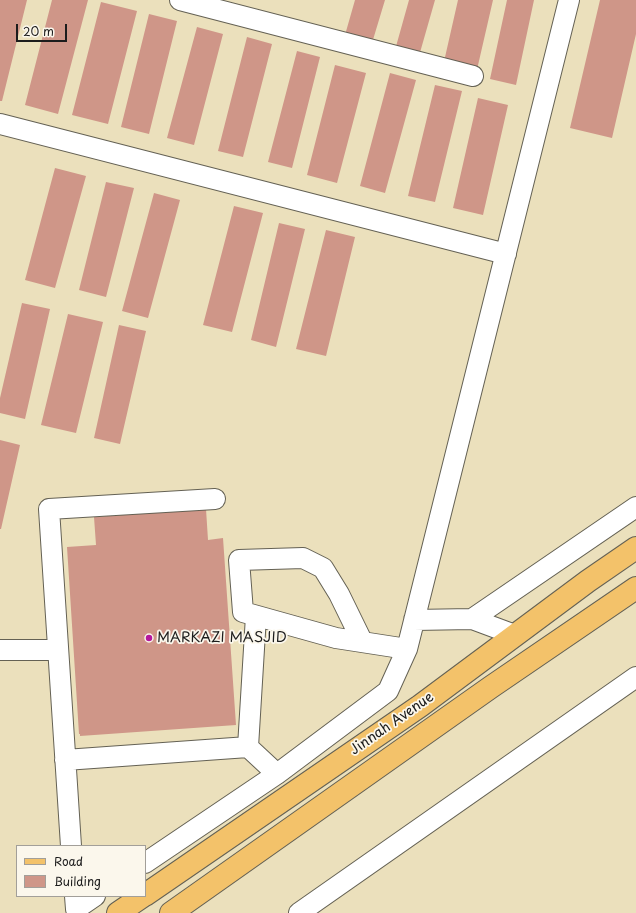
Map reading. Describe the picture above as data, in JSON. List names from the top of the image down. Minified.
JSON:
{"streets":{"main road":["Jinnah Avenue"]},"places":["MARKAZI MASJID"],"legend":["Road","Building"],"scale_bar":"20 m"}
